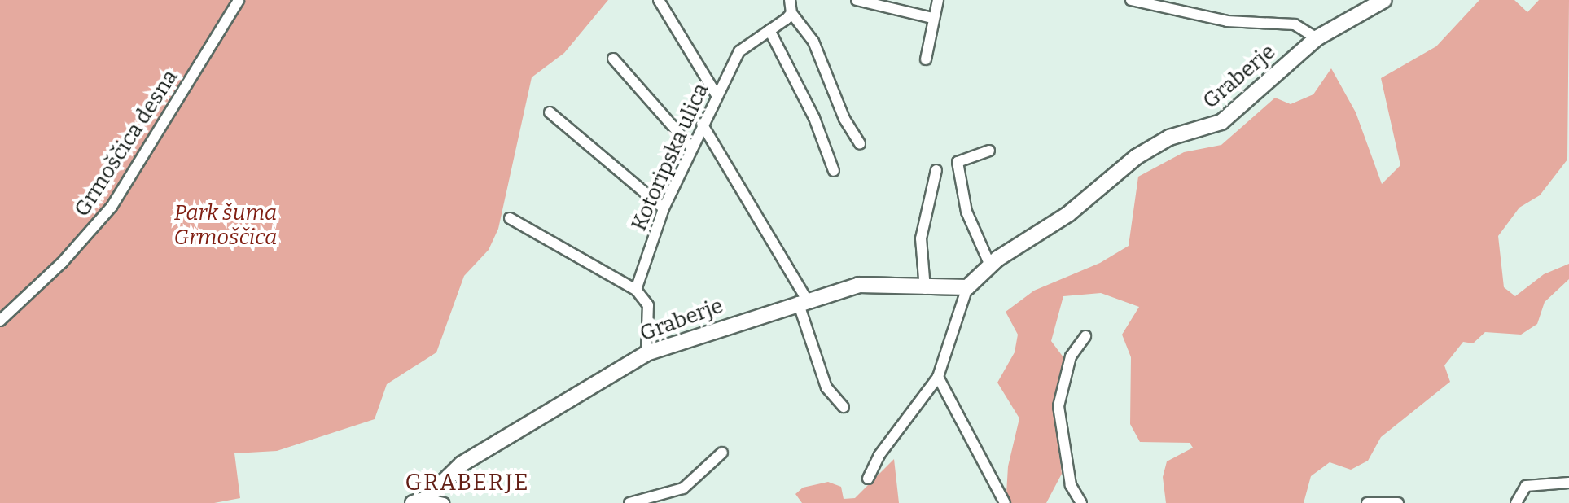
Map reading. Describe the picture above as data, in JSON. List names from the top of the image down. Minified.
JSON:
{"streets":{"street":["Graberje","Grmoščica desna","Kotoripska ulica"]},"districts":["GRABERJE"],"parks":["Park šuma Grmoščica"]}
